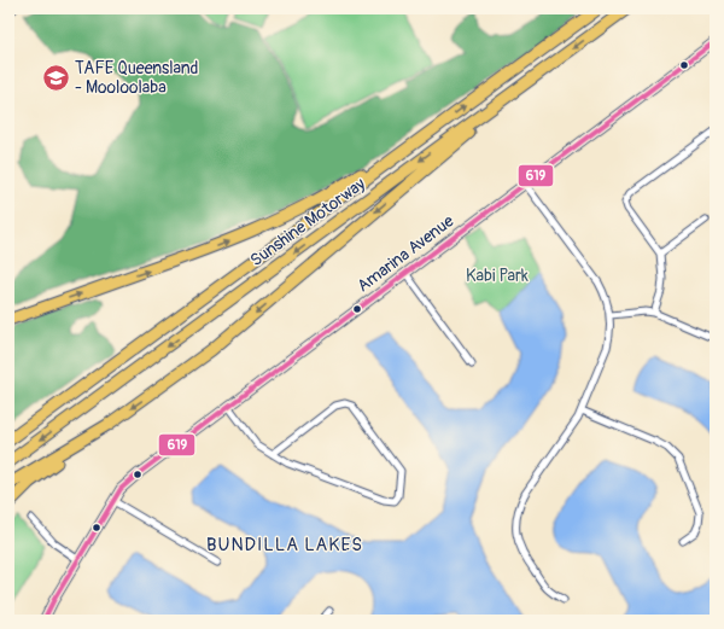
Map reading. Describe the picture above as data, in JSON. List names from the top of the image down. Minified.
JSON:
{"streets":{"highway":["Sunshine Motorway"],"street":["Amarina Avenue"]},"districts":["BUNDILLA LAKES"],"parks":["Kabi Park"],"places":{"school or university":["TAFE Queensland - Mooloolaba"]},"lines":["transit line 619"]}
